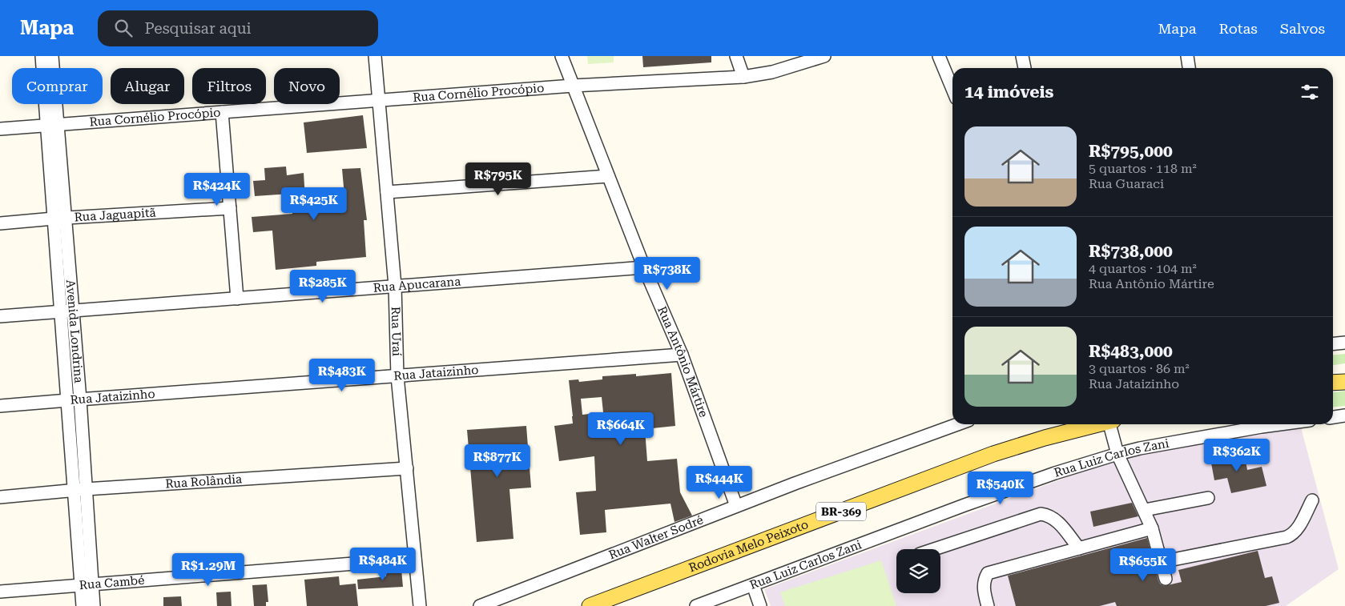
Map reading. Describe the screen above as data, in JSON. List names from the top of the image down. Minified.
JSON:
{"streets":{"main road":["BR-369","Rodovia Melo Peixoto"],"street":["Rua Cornélio Procópio","Rua Jaguapitã","Rua Apucarana","Avenida Londrina","Rua Uraí","Rua Antônio Mártire","Rua Jataizinho","Rua Luiz Carlos Zani","Rua Rolândia","Rua Walter Sodré","Rua Cambé"]},"crossings":[["Rua Cornélio Procópio","Avenida Londrina"],["Rua Cornélio Procópio","Rua Uraí"],["Rua Cornélio Procópio","Rua Antônio Mártire"],["Rua Jaguapitã","Avenida Londrina"],["Rua Apucarana","Avenida Londrina"],["Rua Apucarana","Rua Uraí"],["Rua Apucarana","Rua Antônio Mártire"],["Avenida Londrina","Rua Jataizinho"],["Avenida Londrina","Rua Rolândia"],["Avenida Londrina","Rua Cambé"],["Rua Uraí","Rua Jataizinho"],["Rua Uraí","Rua Rolândia"],["Rua Uraí","Rua Cambé"],["Rua Antônio Mártire","Rua Jataizinho"],["Rua Antônio Mártire","Rua Walter Sodré"]],"page":{"header":"Mapa","search":"Pesquisar aqui","nav":["Mapa","Rotas","Salvos"],"chip":["Comprar","Alugar","Filtros","Novo"],"heading":"14 imóveis","list":[{"name":"R$795,000","note":"5 quartos · 118 m² · Rua Guaraci"},{"name":"R$738,000","note":"4 quartos · 104 m² · Rua Antônio Mártire"},{"name":"R$483,000","note":"3 quartos · 86 m² · Rua Jataizinho"}],"price":["R$795K","R$424K","R$425K","R$738K","R$285K","R$483K","R$664K","R$362K","R$877K","R$444K","R$540K","R$484K","R$655K","R$1.29M"]}}
